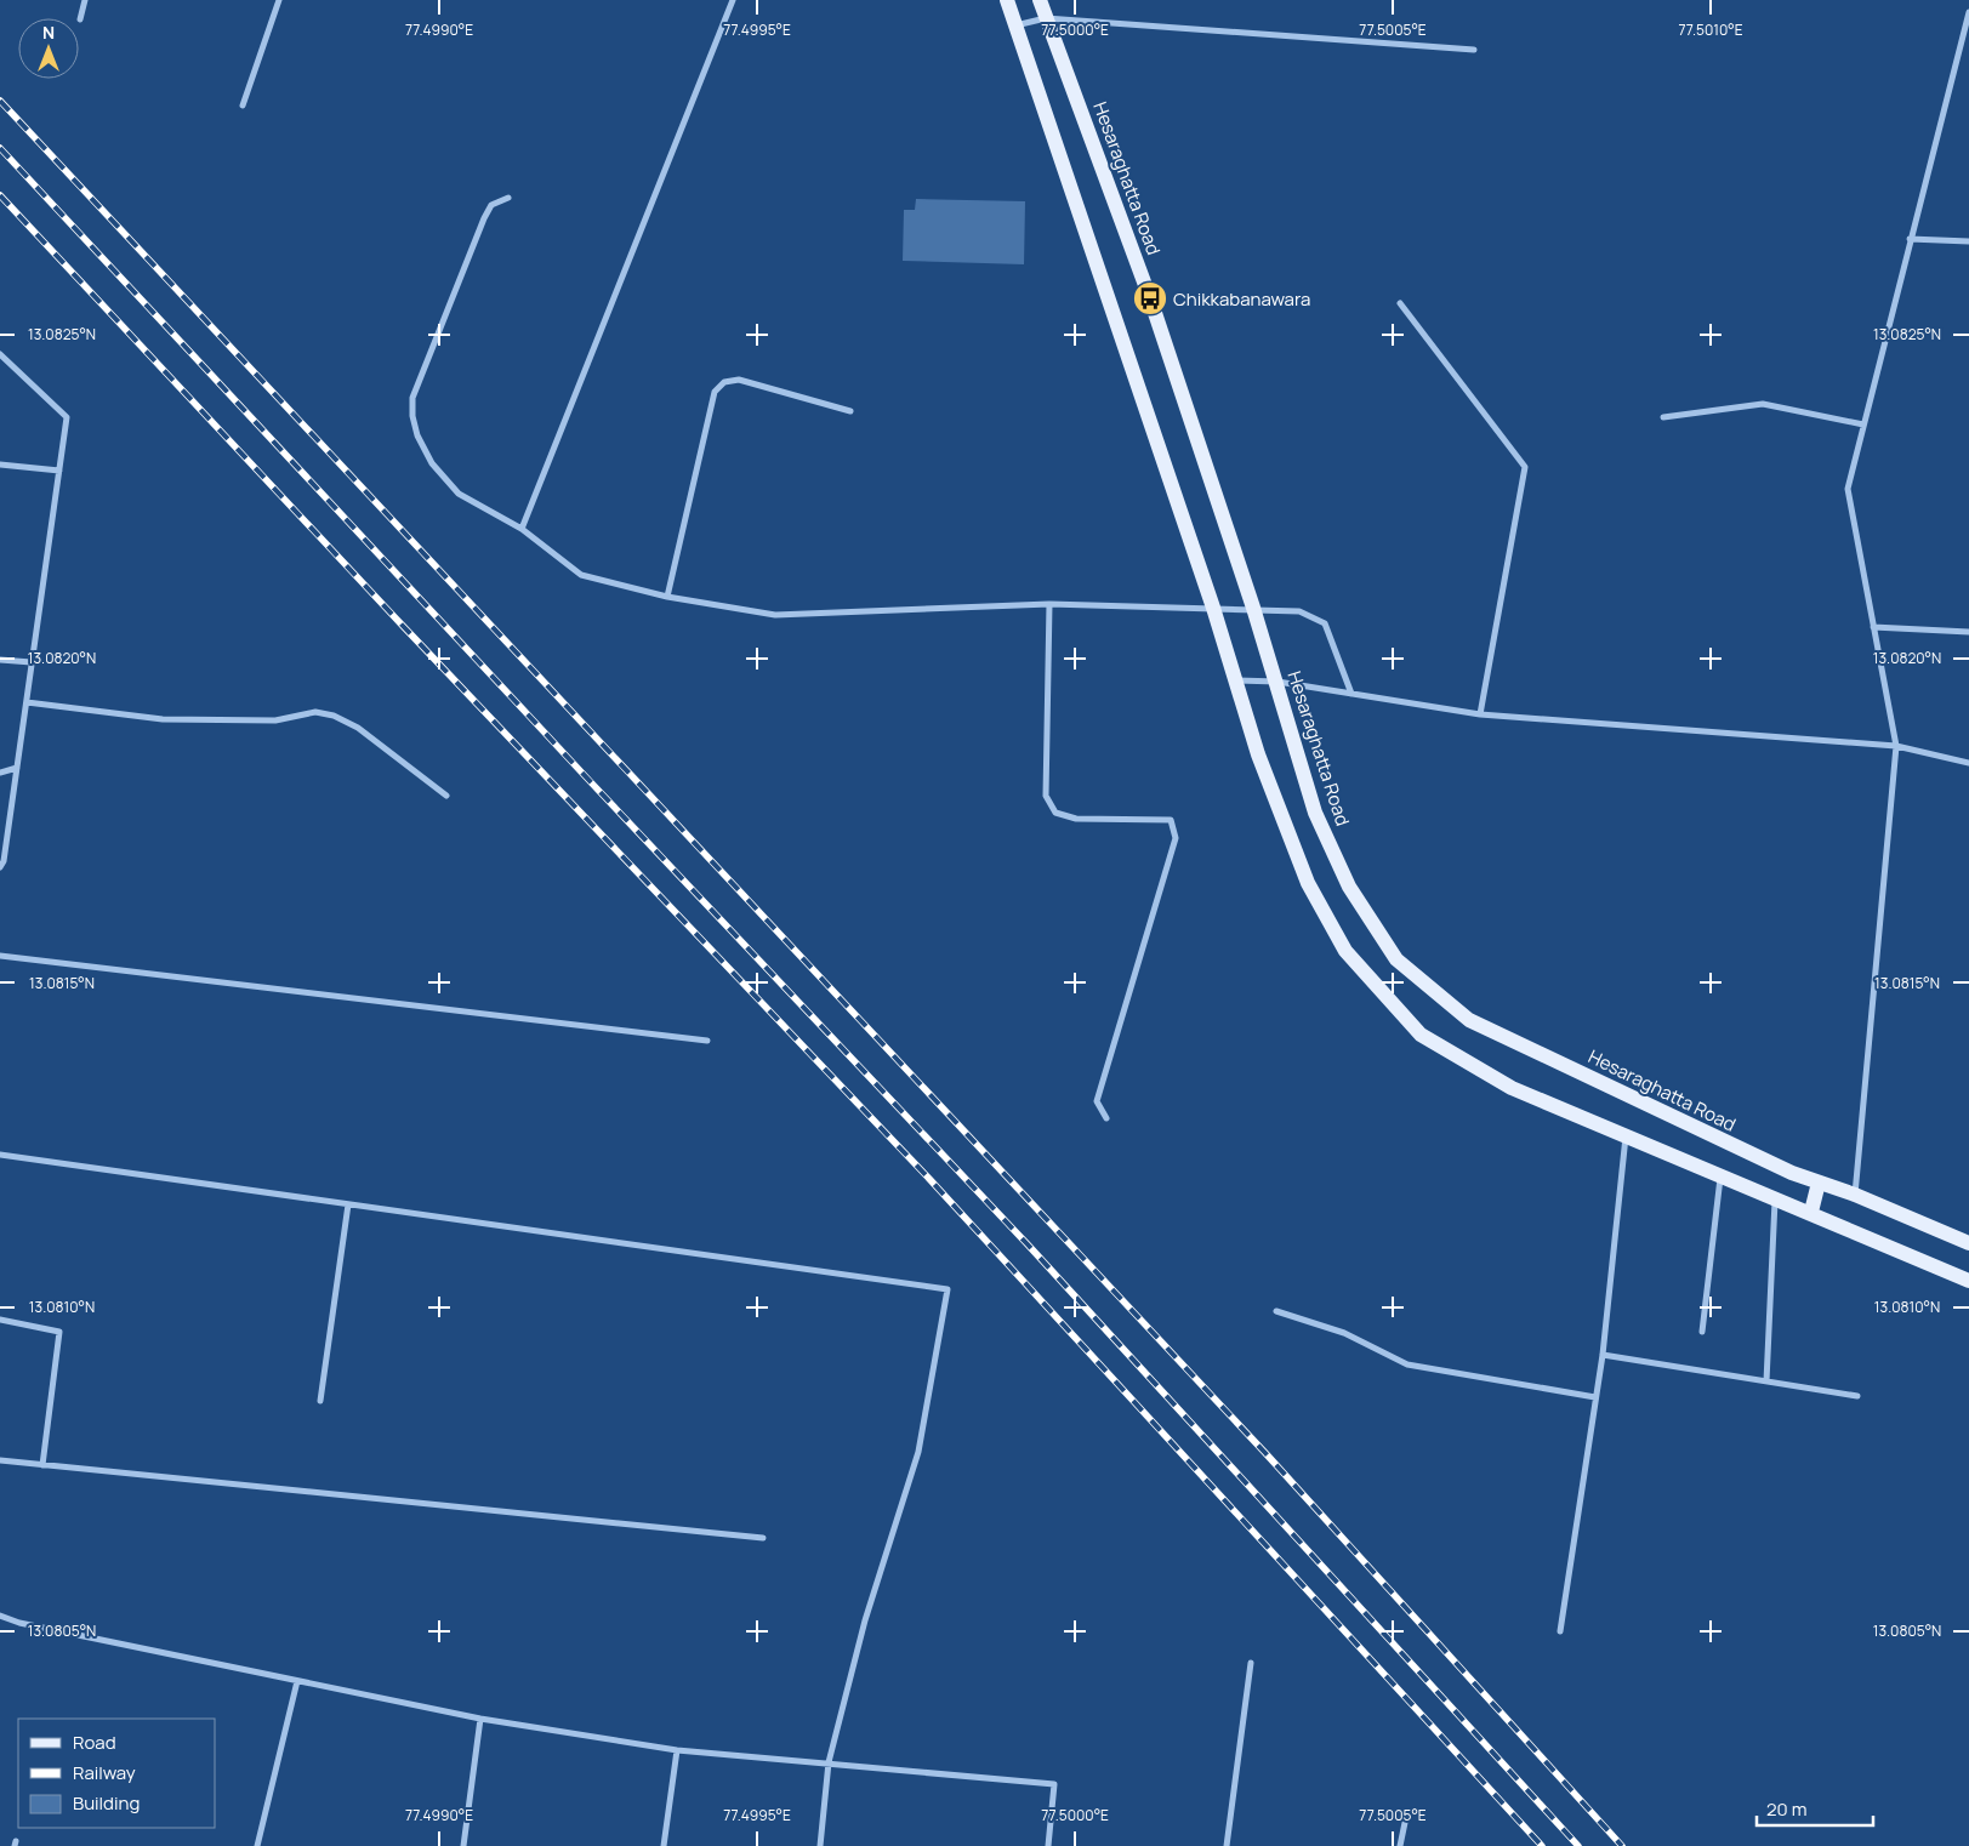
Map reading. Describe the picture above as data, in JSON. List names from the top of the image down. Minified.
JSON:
{"streets":{"main road":["Hesaraghatta Road"]},"places":{"bus stop":["Chikkabanawara"]},"legend":["Road","Railway","Building"],"scale_bar":"20 m","north":"top","coordinates":["77.4990°E","77.4995°E","77.5000°E","77.5005°E","77.5010°E","13.0825°N","13.0820°N","13.0815°N","13.0810°N","13.0805°N"]}
